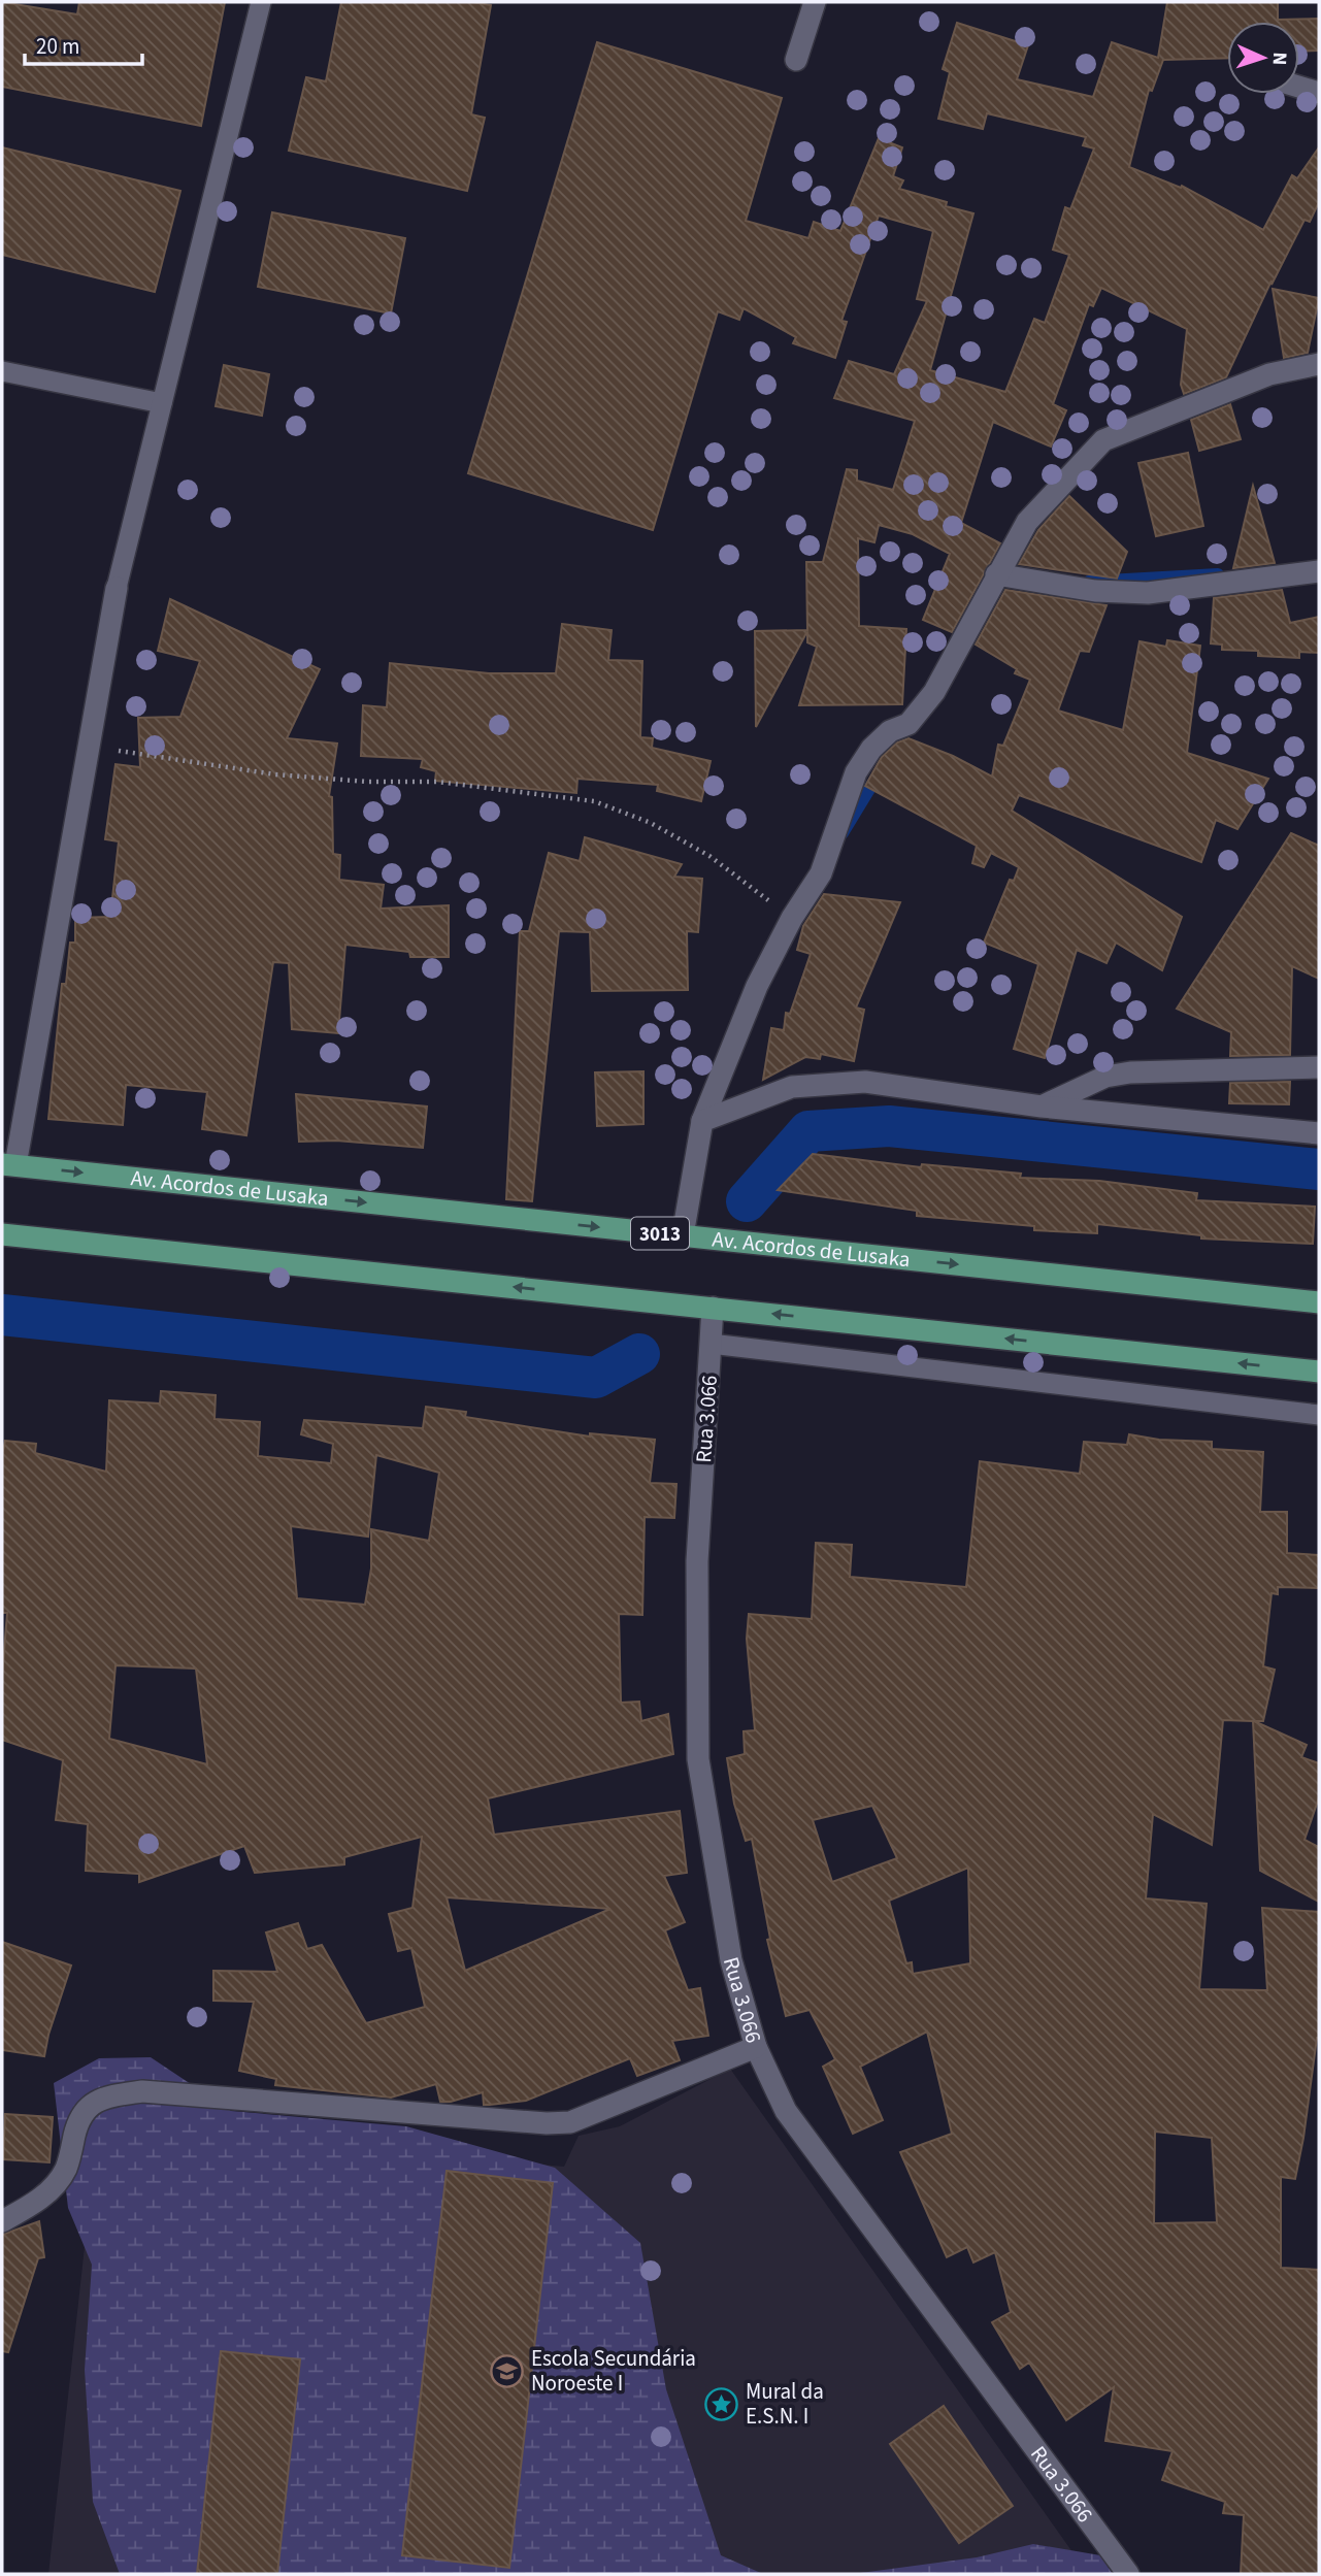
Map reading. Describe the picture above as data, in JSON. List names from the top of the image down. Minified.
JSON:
{"streets":{"main road":["Av. Acordos de Lusaka","3013"],"street":["Rua 3.066"]},"places":{"school or university":["Escola Secundária Noroeste I"],"place":["Mural da E.S.N. I"]},"scale_bar":"20 m","north":"right"}
